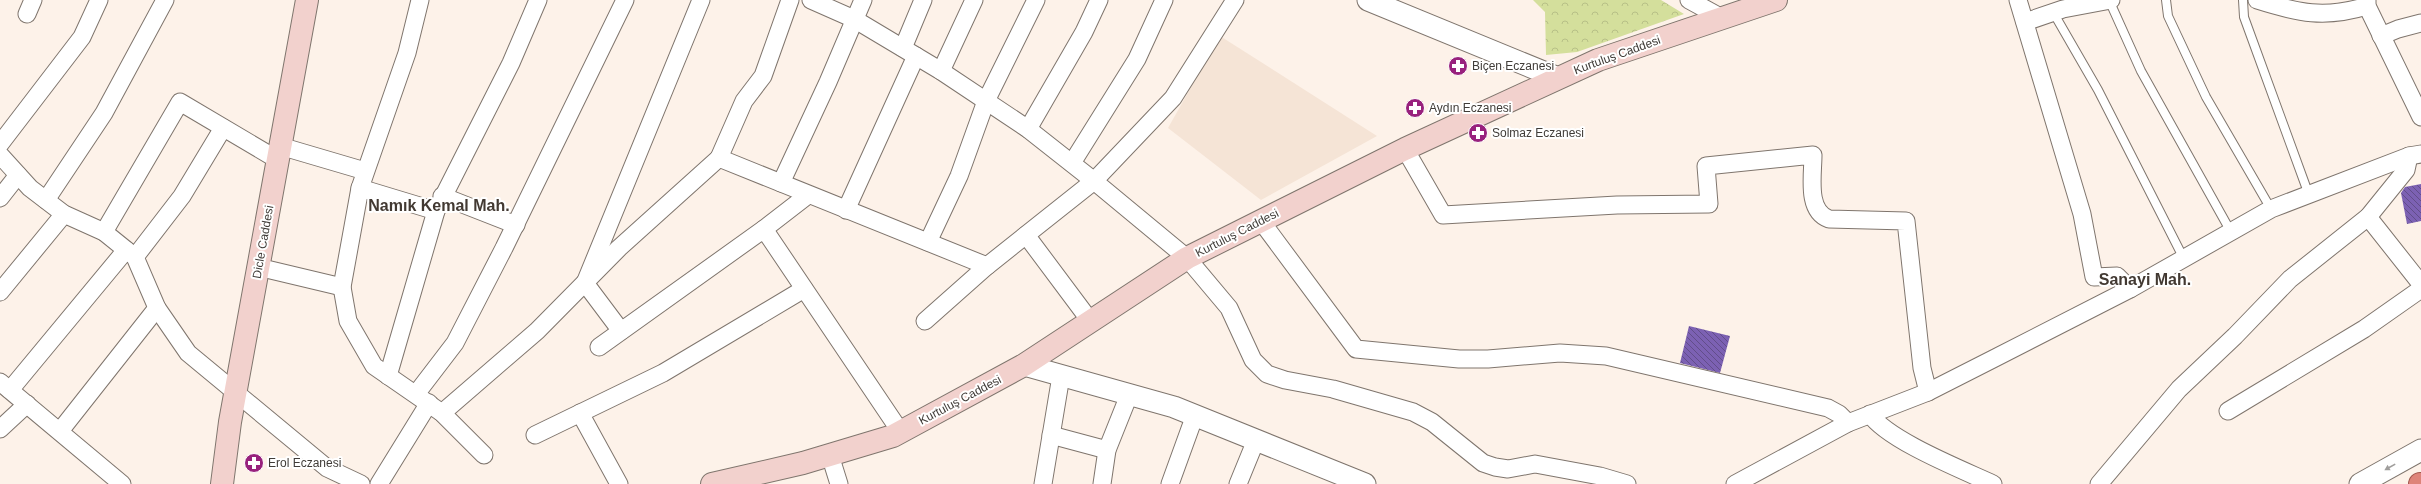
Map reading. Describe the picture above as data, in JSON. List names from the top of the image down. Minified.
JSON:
{"streets":{"main road":["Kurtuluş Caddesi","Dicle Caddesi"]},"districts":["Namık Kemal Mah.","Sanayi Mah."],"places":{"pharmacy":["Biçen Eczanesi","Aydın Eczanesi","Solmaz Eczanesi","Erol Eczanesi"]}}
